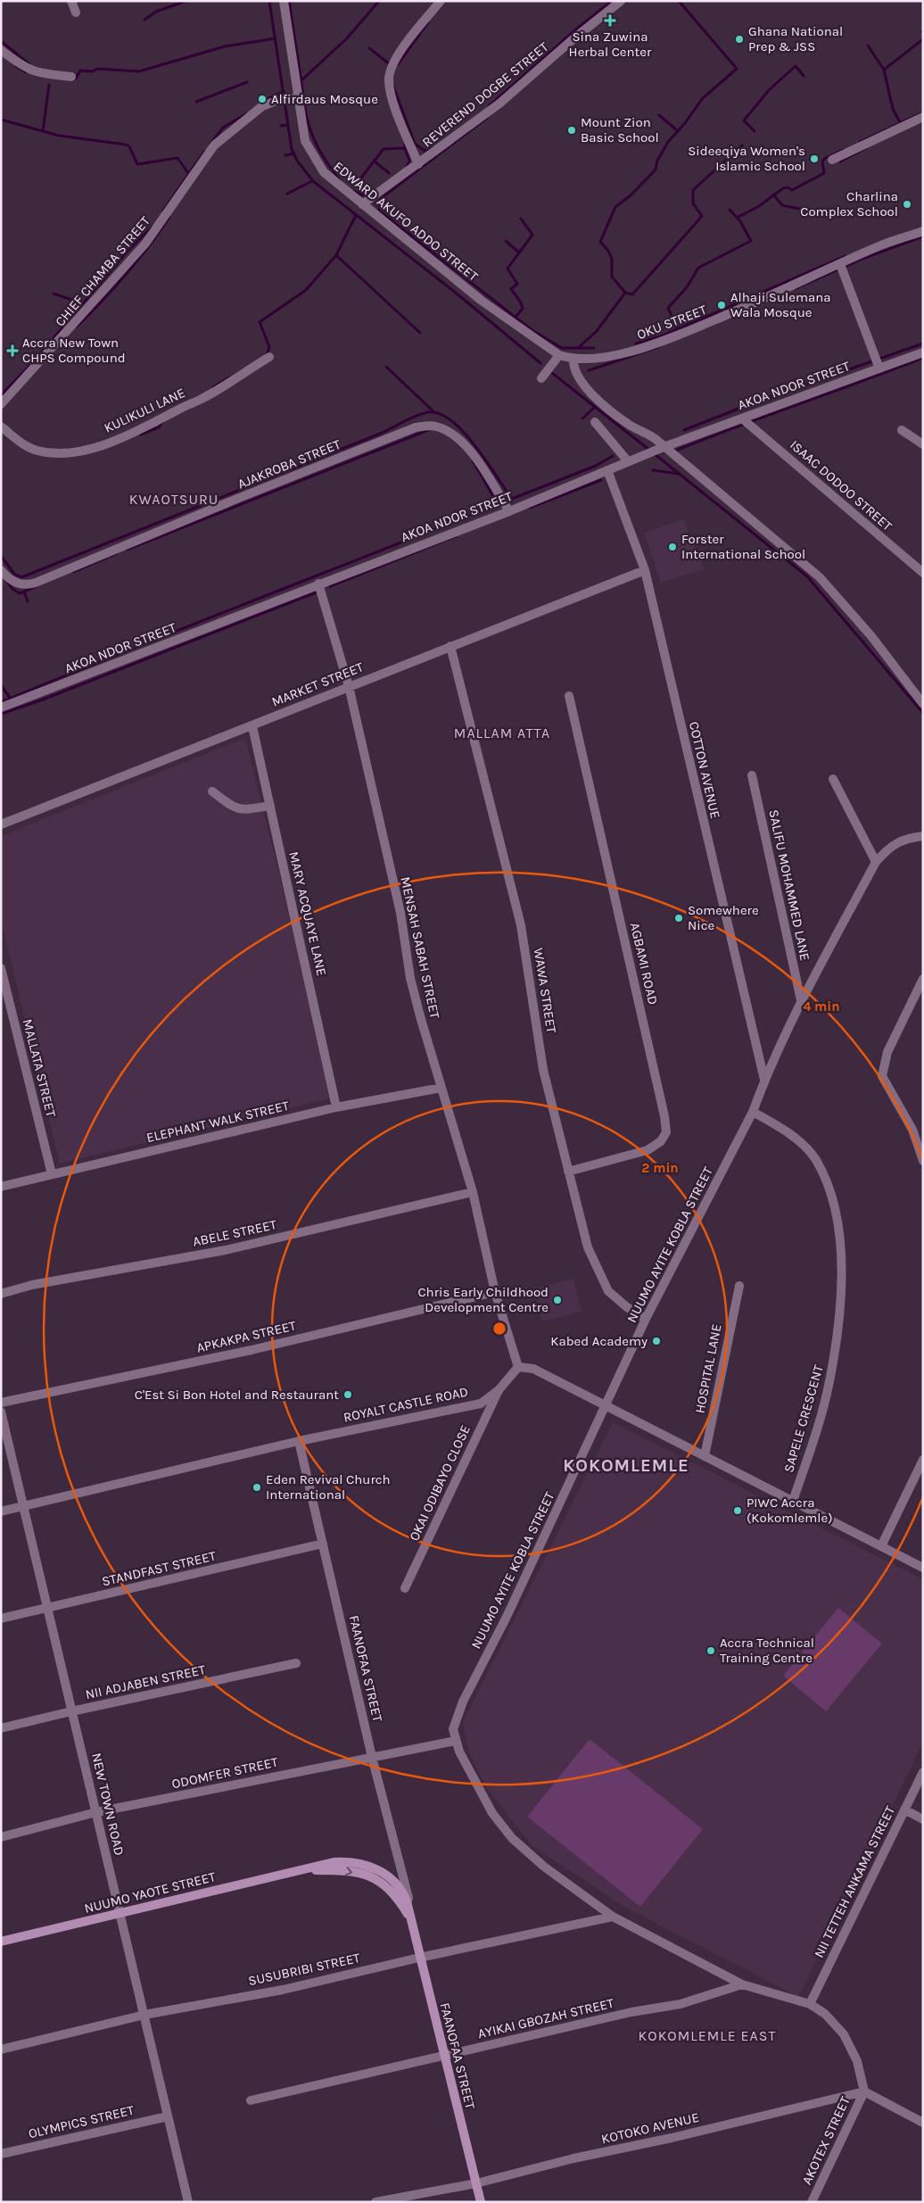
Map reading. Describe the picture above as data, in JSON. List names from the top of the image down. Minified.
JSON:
{"streets":{"main road":["FAANOFAA STREET","NUUMO YAOTE STREET"],"street":["REVEREND DOGBE STREET","EDWARD AKUFO ADDO STREET","CHIEF CHAMBA STREET","OKU STREET","AKOA NDOR STREET","KULIKULI LANE","AJAKROBA STREET","ISAAC DODOO STREET","MARKET STREET","COTTON AVENUE","SALIFU MOHAMMED LANE","MARY ACQUAYE LANE","MENSAH SABAH STREET","AGBAMI ROAD","WAWA STREET","MALLATA STREET","ELEPHANT WALK STREET","ABELE STREET","NUUMO AYITE KOBLA STREET","APKAKPA STREET","HOSPITAL LANE","ROYALT CASTLE ROAD","SAPELE CRESCENT","OKAI ODIBAYO CLOSE","STANDFAST STREET","NII ADJABEN STREET","ODOMFER STREET","NEW TOWN ROAD","NII TETTEH ANKAMA STREET","SUSUBRIBI STREET","AYIKAI GBOZAH STREET","OLYMPICS STREET","KOTOKO AVENUE","AKOTEX STREET"]},"crossings":[["REVEREND DOGBE STREET","EDWARD AKUFO ADDO STREET"],["EDWARD AKUFO ADDO STREET","CHIEF CHAMBA STREET"],["EDWARD AKUFO ADDO STREET","OKU STREET"],["AKOA NDOR STREET","AJAKROBA STREET"],["AKOA NDOR STREET","ISAAC DODOO STREET"],["AKOA NDOR STREET","COTTON AVENUE"],["AKOA NDOR STREET","MENSAH SABAH STREET"],["MARKET STREET","COTTON AVENUE"],["MARKET STREET","MARY ACQUAYE LANE"],["MARKET STREET","MENSAH SABAH STREET"],["MARKET STREET","WAWA STREET"],["COTTON AVENUE","NUUMO AYITE KOBLA STREET"],["SALIFU MOHAMMED LANE","NUUMO AYITE KOBLA STREET"],["MARY ACQUAYE LANE","ELEPHANT WALK STREET"],["MENSAH SABAH STREET","ELEPHANT WALK STREET"],["MENSAH SABAH STREET","ABELE STREET"],["MENSAH SABAH STREET","APKAKPA STREET"],["MENSAH SABAH STREET","ROYALT CASTLE ROAD"],["AGBAMI ROAD","WAWA STREET"],["WAWA STREET","NUUMO AYITE KOBLA STREET"],["MALLATA STREET","ELEPHANT WALK STREET"],["NUUMO AYITE KOBLA STREET","SAPELE CRESCENT"],["NUUMO AYITE KOBLA STREET","ODOMFER STREET"],["NUUMO AYITE KOBLA STREET","NII TETTEH ANKAMA STREET"],["NUUMO AYITE KOBLA STREET","SUSUBRIBI STREET"],["NUUMO AYITE KOBLA STREET","AYIKAI GBOZAH STREET"],["NUUMO AYITE KOBLA STREET","KOTOKO AVENUE"],["NUUMO AYITE KOBLA STREET","AKOTEX STREET"],["ROYALT CASTLE ROAD","OKAI ODIBAYO CLOSE"],["ROYALT CASTLE ROAD","FAANOFAA STREET"],["ROYALT CASTLE ROAD","NEW TOWN ROAD"],["STANDFAST STREET","FAANOFAA STREET"],["STANDFAST STREET","NEW TOWN ROAD"],["FAANOFAA STREET","ODOMFER STREET"],["FAANOFAA STREET","NUUMO YAOTE STREET"],["FAANOFAA STREET","SUSUBRIBI STREET"],["FAANOFAA STREET","AYIKAI GBOZAH STREET"],["FAANOFAA STREET","KOTOKO AVENUE"],["NII ADJABEN STREET","NEW TOWN ROAD"],["ODOMFER STREET","NEW TOWN ROAD"],["NEW TOWN ROAD","NUUMO YAOTE STREET"],["NEW TOWN ROAD","SUSUBRIBI STREET"],["NEW TOWN ROAD","OLYMPICS STREET"],["KOTOKO AVENUE","AKOTEX STREET"]],"districts":["KWAOTSURU","MALLAM ATTA","KOKOMLEMLE","KOKOMLEMLE EAST"],"places":{"health":["Sina Zuwina Herbal Center","Accra New Town CHPS Compound"],"other":["Ghana National Prep & JSS","Alfirdaus Mosque","Mount Zion Basic School","Sideeqiya Women's Islamic School","Charlina Complex School","Alhaji Sulemana Wala Mosque","Forster International School","Somewhere Nice","Chris Early Childhood Development Centre","Kabed Academy","C'Est Si Bon Hotel and Restaurant","Eden Revival Church International","PIWC Accra (Kokomlemle)","Accra Technical Training Centre"]},"rings":["4 min","2 min"]}
